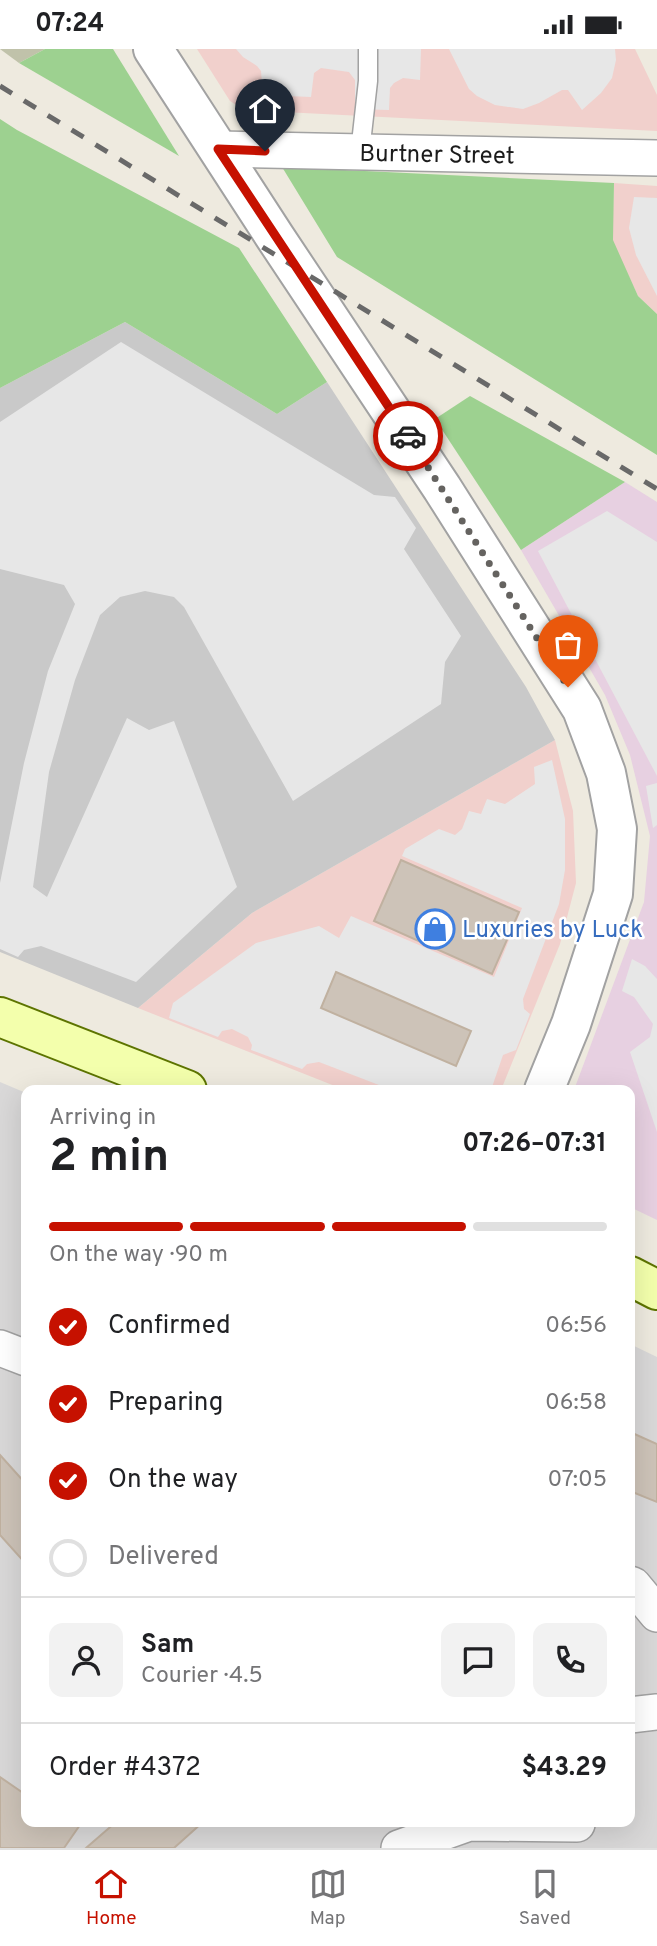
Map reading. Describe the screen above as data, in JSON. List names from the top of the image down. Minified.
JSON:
{"streets":{"street":["Burtner Street"]},"places":{"shop":["Luxuries by Luck"]},"page":{"status":"07:24","heading":["2 min","Arriving in","07:26–07:31"],"panel":["Sam","Courier · 4.5","Order #4372","$43.29"],"bar":"On the way · 90 m","list":[["Confirmed","06:56"],["Preparing","06:58"],["On the way","07:05"],"Delivered"],"tabs":["Home","Map","Saved"]}}
